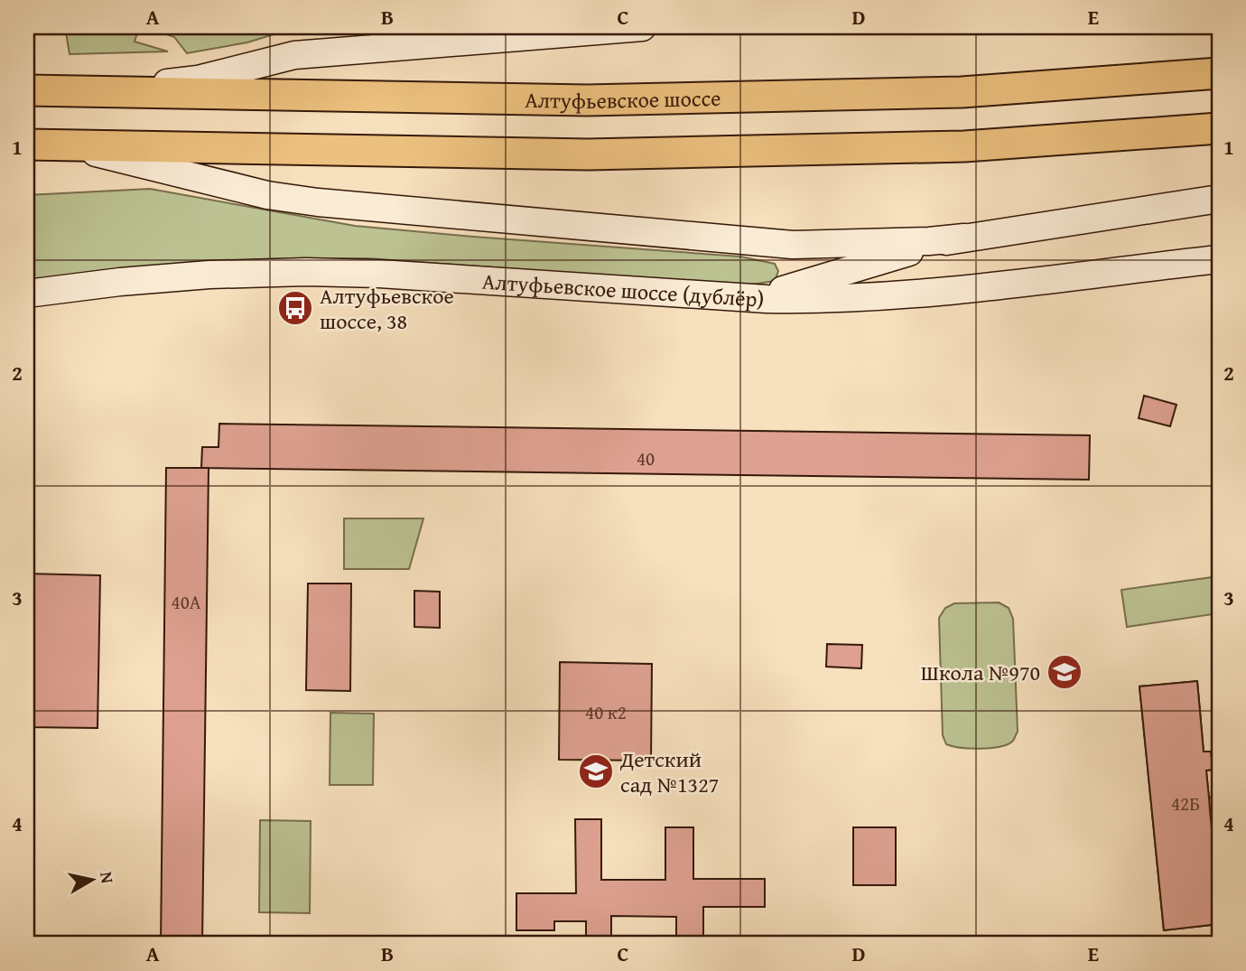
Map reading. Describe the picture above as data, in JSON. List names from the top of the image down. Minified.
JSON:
{"streets":{"main road":["Алтуфьевское шоссе","Алтуфьевское шоссе (дублёр)"]},"places":{"bus stop":["Алтуфьевское шоссе, 38"],"school or university":["Школа №970","Детский сад №1327"]},"house_numbers":["40","40А","40 к2","42Б"],"north":"right","grid":{"columns":["A","B","C","D","E"],"rows":["1","2","3","4"]}}
